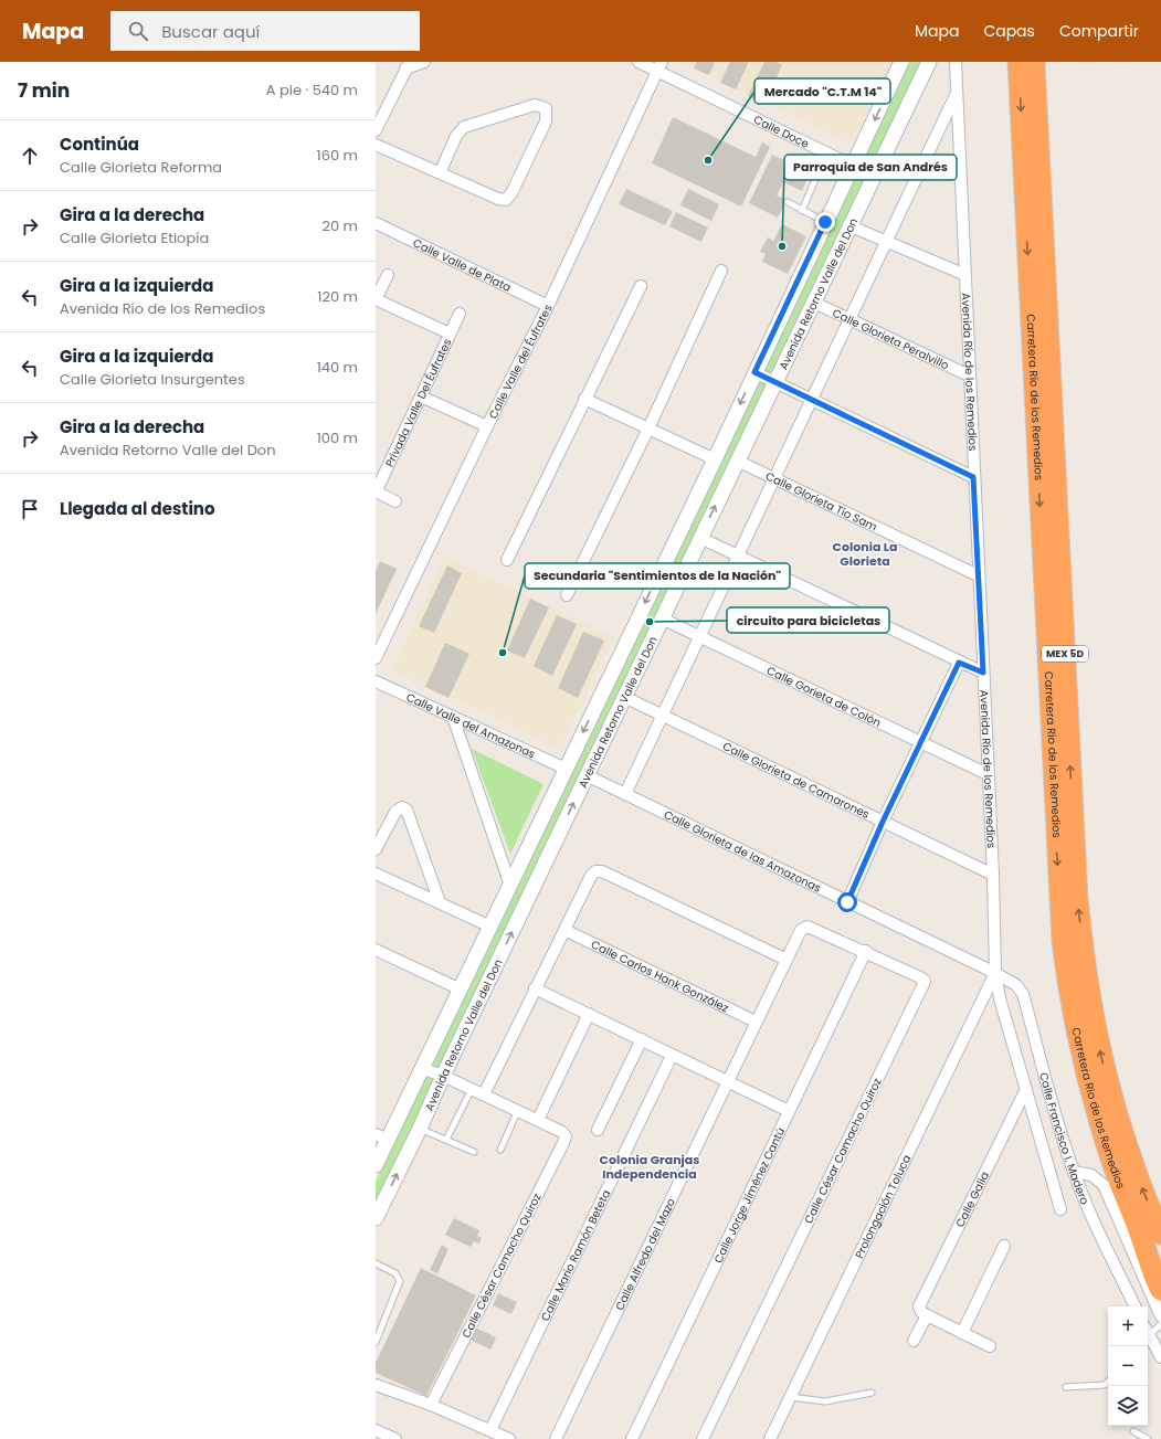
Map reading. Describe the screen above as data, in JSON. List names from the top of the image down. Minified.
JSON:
{"streets":{"highway":["Carretera Río de los Remedios","MEX 5D"],"street":["Calle Doce","Calle Valle de Plata","Avenida Retorno Valle del Don","Calle Glorieta Peralvillo","Calle Valle del Éufrates","Avenida Río de los Remedios","Privada Valle Del Éufrates","Calle Glorieta Tío Sam","Calle Gorieta de Colón","Calle Valle del Amazonas","Calle Glorieta de Camarones","Calle Glorieta de las Amazonas","Calle Carlos Hank González","Calle Francisco I. Madero","Calle César Camacho Quiroz","Calle Jorge Jiménez Cantú","Calle Galia","Prolongación Toluca","Calle Alfredo del Mazo","Calle Mario Ramón Beteta"]},"crossings":[["Calle Doce","Avenida Retorno Valle del Don"],["Calle Doce","Calle Valle del Éufrates"],["Calle Valle de Plata","Calle Valle del Éufrates"],["Avenida Retorno Valle del Don","Calle Glorieta Peralvillo"],["Avenida Retorno Valle del Don","Calle Glorieta Tío Sam"],["Avenida Retorno Valle del Don","Calle Gorieta de Colón"],["Avenida Retorno Valle del Don","Calle Valle del Amazonas"],["Avenida Retorno Valle del Don","Calle Glorieta de Camarones"],["Avenida Retorno Valle del Don","Calle Glorieta de las Amazonas"],["Avenida Retorno Valle del Don","Calle César Camacho Quiroz"],["Calle Glorieta Peralvillo","Avenida Río de los Remedios"],["Calle Valle del Éufrates","Privada Valle Del Éufrates"],["Avenida Río de los Remedios","Calle Glorieta Tío Sam"],["Avenida Río de los Remedios","Calle Gorieta de Colón"],["Avenida Río de los Remedios","Calle Glorieta de Camarones"],["Avenida Río de los Remedios","Calle Glorieta de las Amazonas"],["Avenida Río de los Remedios","Calle Francisco I. Madero"],["Avenida Río de los Remedios","Calle Galia"],["Avenida Río de los Remedios","Prolongación Toluca"],["Calle Glorieta de las Amazonas","Calle Francisco I. Madero"],["Calle Glorieta de las Amazonas","Prolongación Toluca"],["Calle Carlos Hank González","Calle Alfredo del Mazo"],["Calle Francisco I. Madero","Prolongación Toluca"],["Calle César Camacho Quiroz","Calle Jorge Jiménez Cantú"],["Calle César Camacho Quiroz","Calle Alfredo del Mazo"]],"districts":["Colonia La Glorieta","Colonia Granjas Independencia"],"places":["Mercado \"C.T.M 14\"","Parroquia de San Andrés","circuito para bicicletas","Secundaria \"Sentimientos de la Nación\""],"page":{"header":"Mapa","search":"Buscar aquí","nav":["Mapa","Capas","Compartir"],"heading":["7 min","A pie · 540 m"],"list":[["Continúa","Calle Glorieta Reforma","160 m"],["Gira a la derecha","Calle Glorieta Etiopía","20 m"],["Gira a la izquierda","Avenida Río de los Remedios","120 m"],["Gira a la izquierda","Calle Glorieta Insurgentes","140 m"],["Gira a la derecha","Avenida Retorno Valle del Don","100 m"],"Llegada al destino"],"map_buttons":["+","−"]}}
